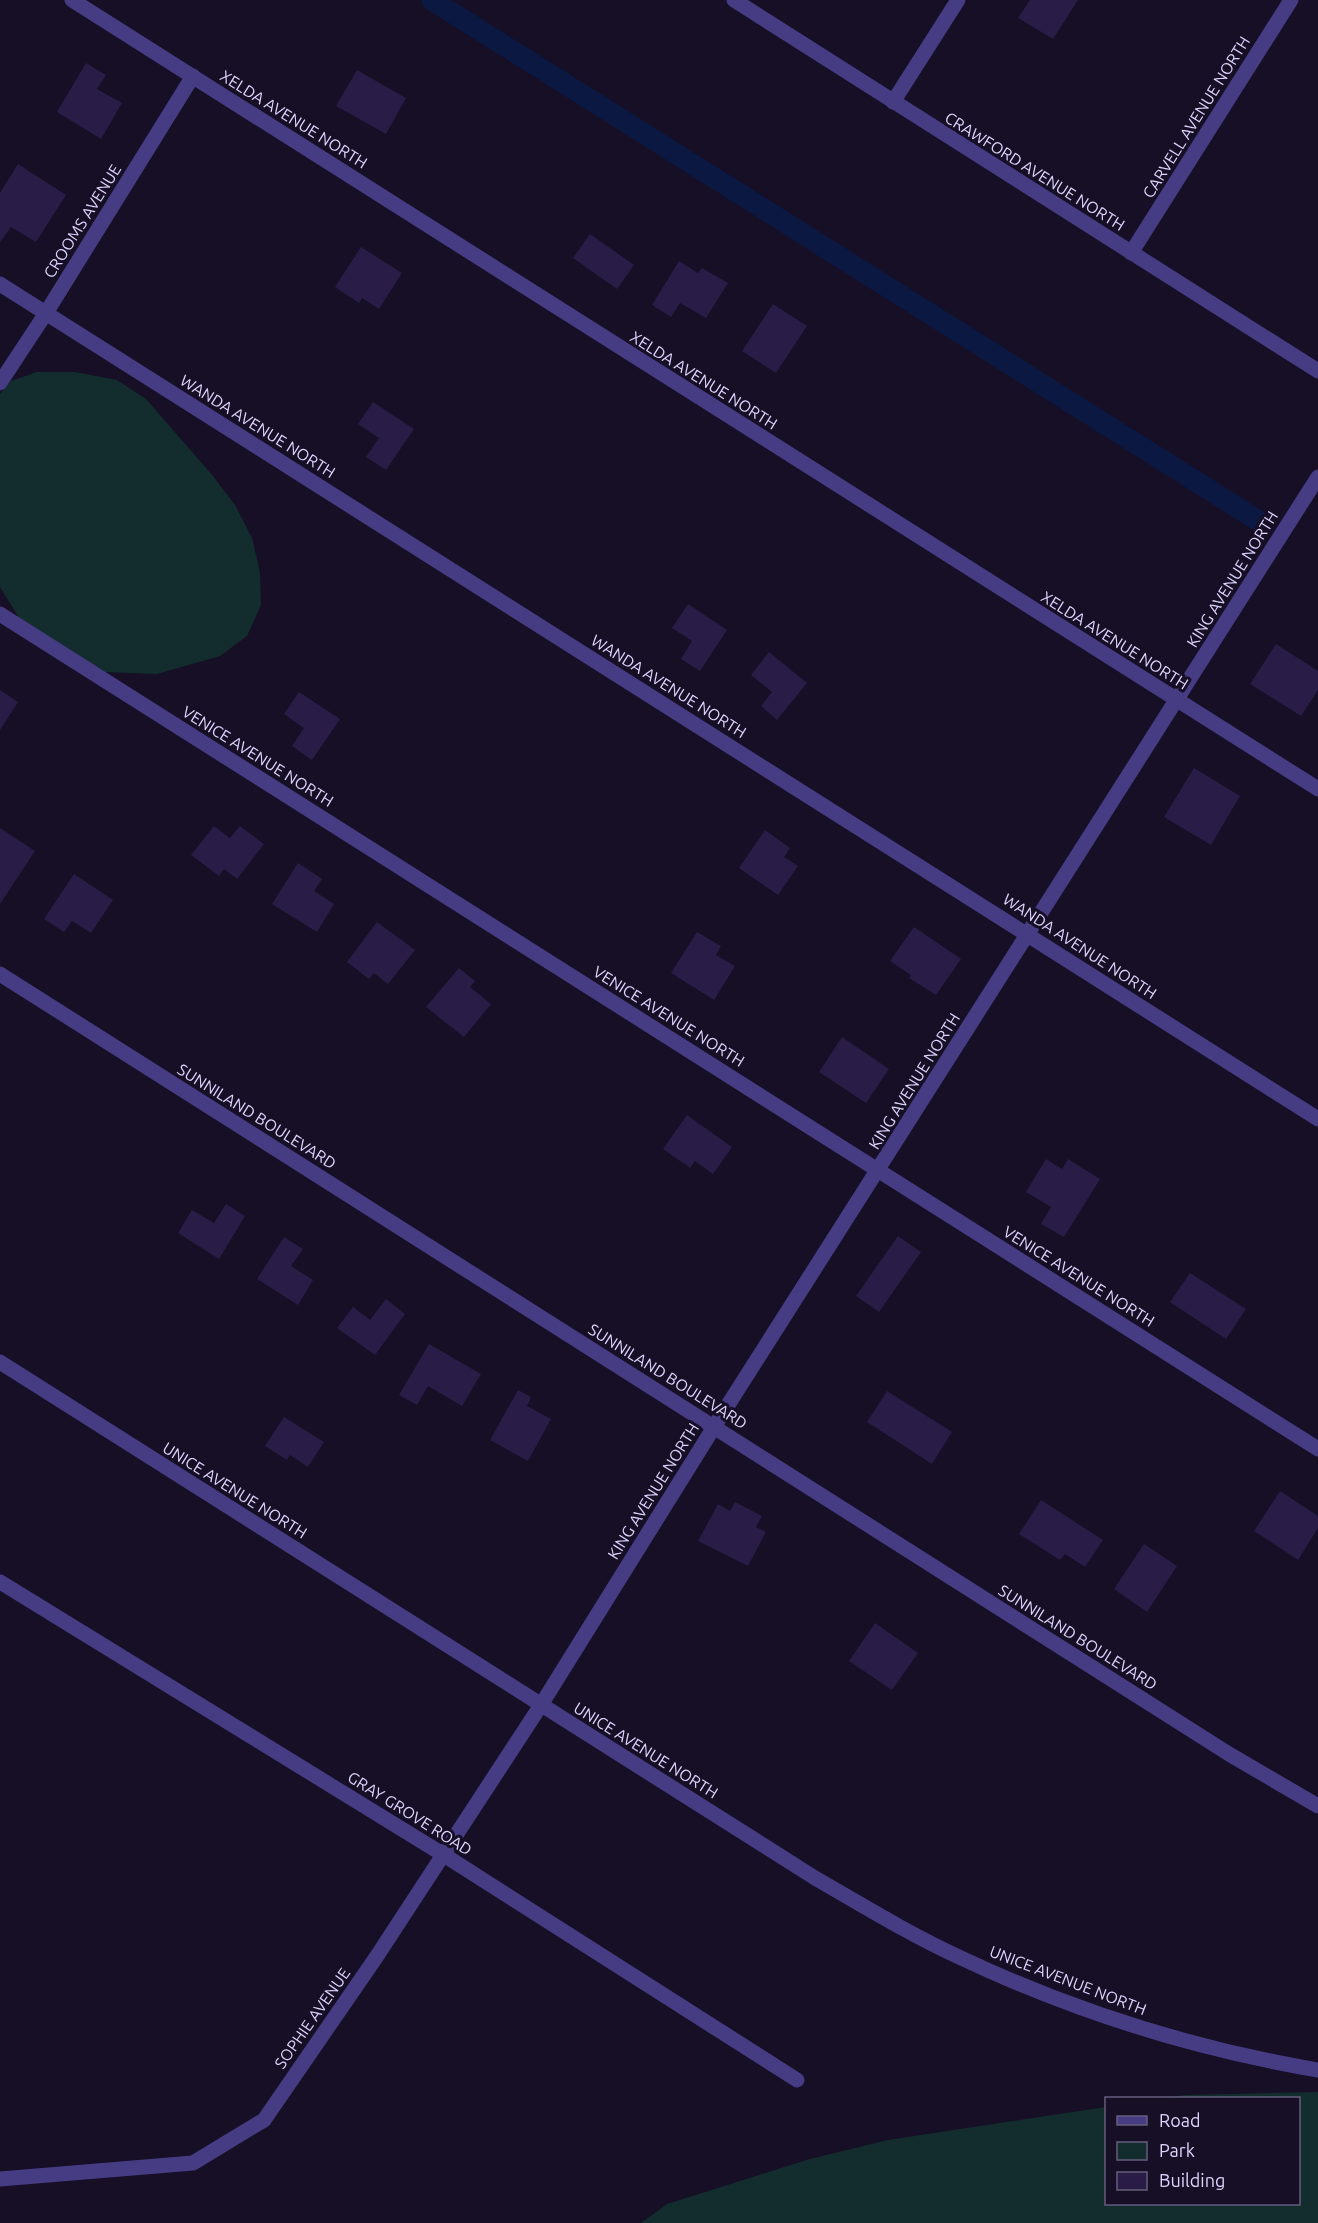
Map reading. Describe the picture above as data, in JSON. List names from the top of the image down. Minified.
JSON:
{"streets":{"street":["CARVELL AVENUE NORTH","XELDA AVENUE NORTH","CRAWFORD AVENUE NORTH","CROOMS AVENUE","WANDA AVENUE NORTH","KING AVENUE NORTH","VENICE AVENUE NORTH","SUNNILAND BOULEVARD","UNICE AVENUE NORTH","GRAY GROVE ROAD","SOPHIE AVENUE"]},"crossings":[["CARVELL AVENUE NORTH","CRAWFORD AVENUE NORTH"],["XELDA AVENUE NORTH","CROOMS AVENUE"],["XELDA AVENUE NORTH","KING AVENUE NORTH"],["CROOMS AVENUE","WANDA AVENUE NORTH"],["WANDA AVENUE NORTH","KING AVENUE NORTH"],["KING AVENUE NORTH","VENICE AVENUE NORTH"],["KING AVENUE NORTH","SUNNILAND BOULEVARD"],["KING AVENUE NORTH","UNICE AVENUE NORTH"],["KING AVENUE NORTH","SOPHIE AVENUE"],["UNICE AVENUE NORTH","SOPHIE AVENUE"],["GRAY GROVE ROAD","SOPHIE AVENUE"]],"legend":["Road","Park","Building"]}
